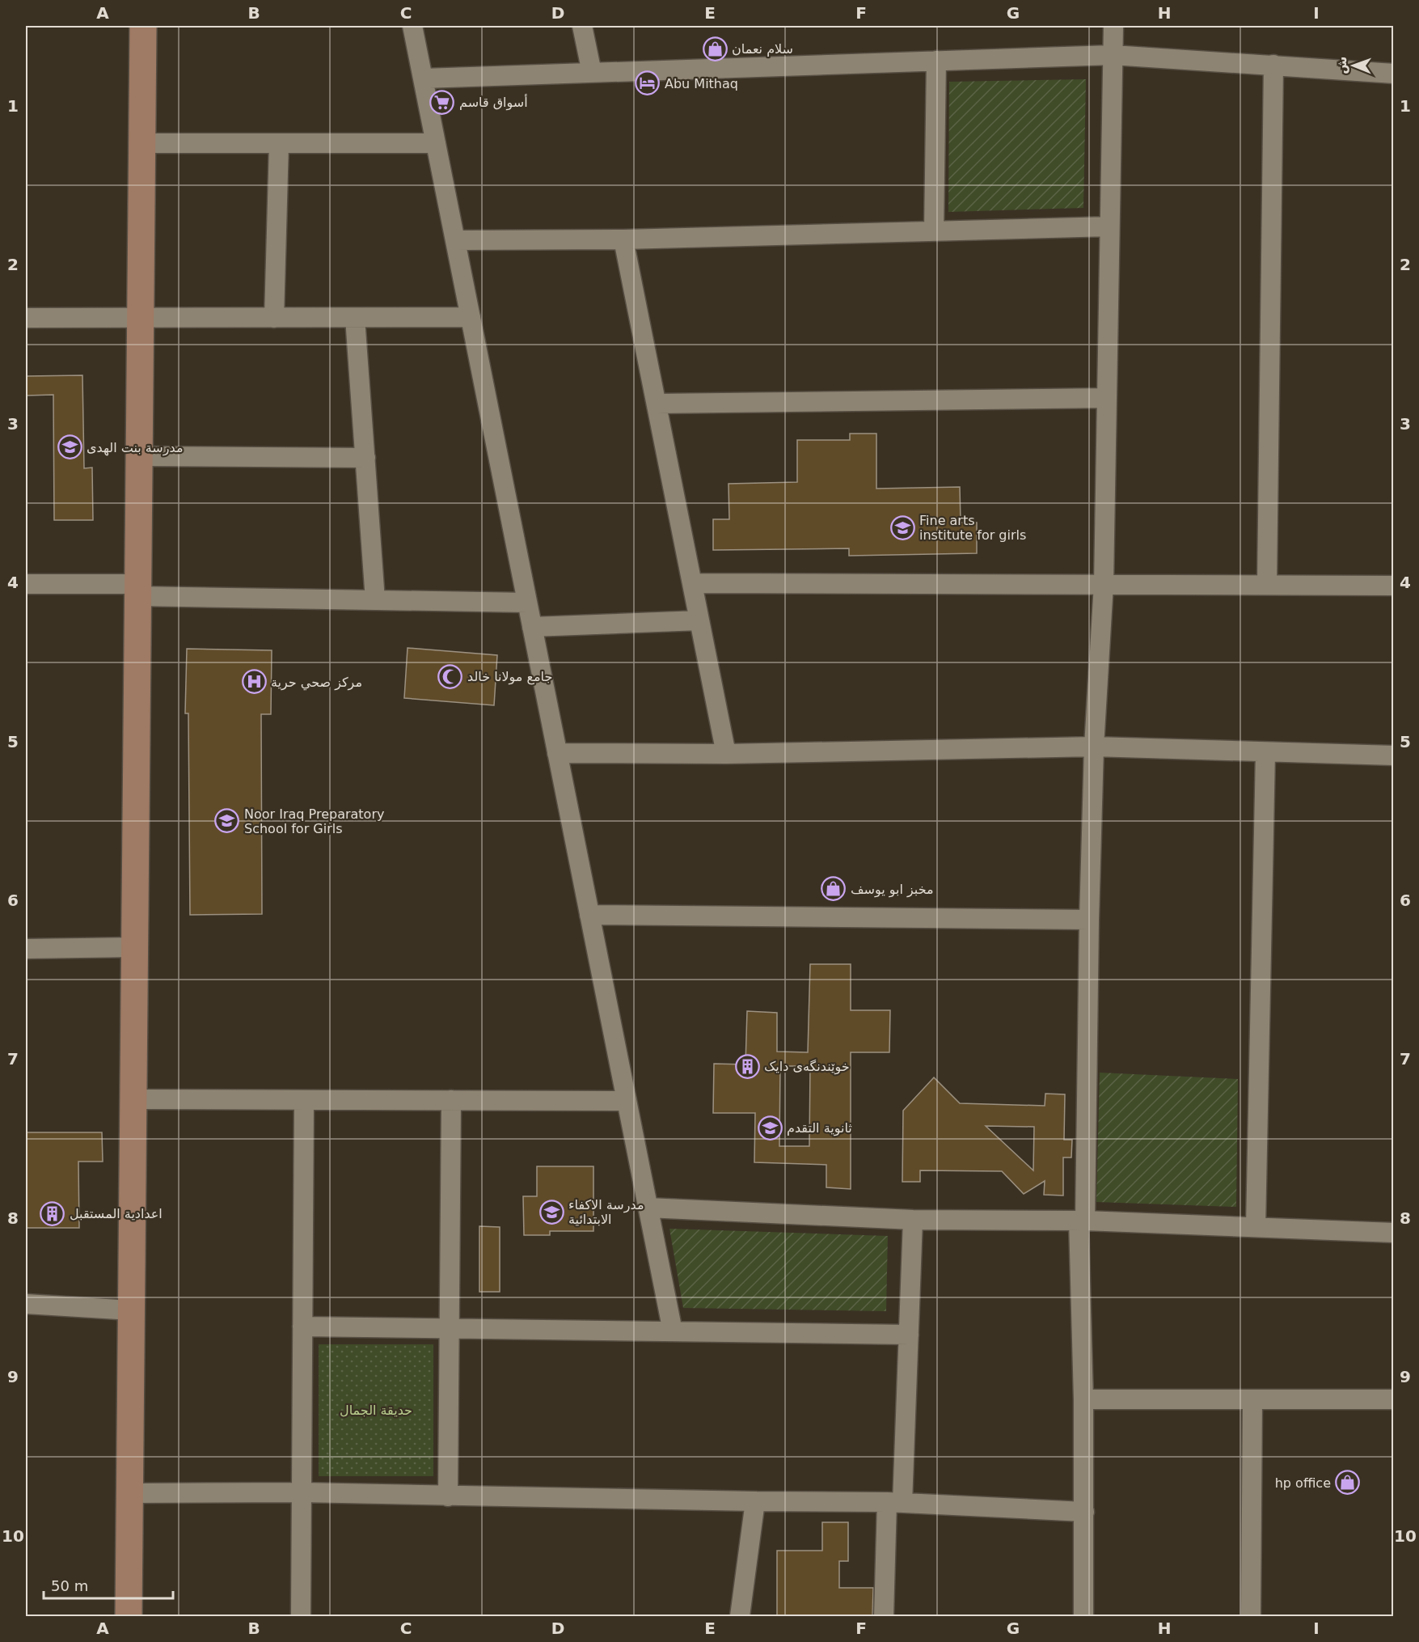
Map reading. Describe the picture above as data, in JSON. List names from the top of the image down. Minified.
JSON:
{"parks":["حديقة الجمال"],"places":{"shop":["سلام نعمان","مخبز ابو يوسف","hp office"],"hotel":["Abu Mithaq"],"supermarket":["أسواق قاسم"],"school or university":["مدرسة بنت الهدی","Fine arts institute for girls","Noor Iraq Preparatory School for Girls","ثانوية التقدم","مدرسة الاكفاء الابتدائية"],"mosque":["جامع مولانا خالد"],"hospital":["مركز صحي حرية"],"building":["خوێندنگەی دایک","اعدادية المستقبل"]},"scale_bar":"50 m","north":"left","grid":{"columns":["A","B","C","D","E","F","G","H","I"],"rows":["1","2","3","4","5","6","7","8","9","10"]}}
